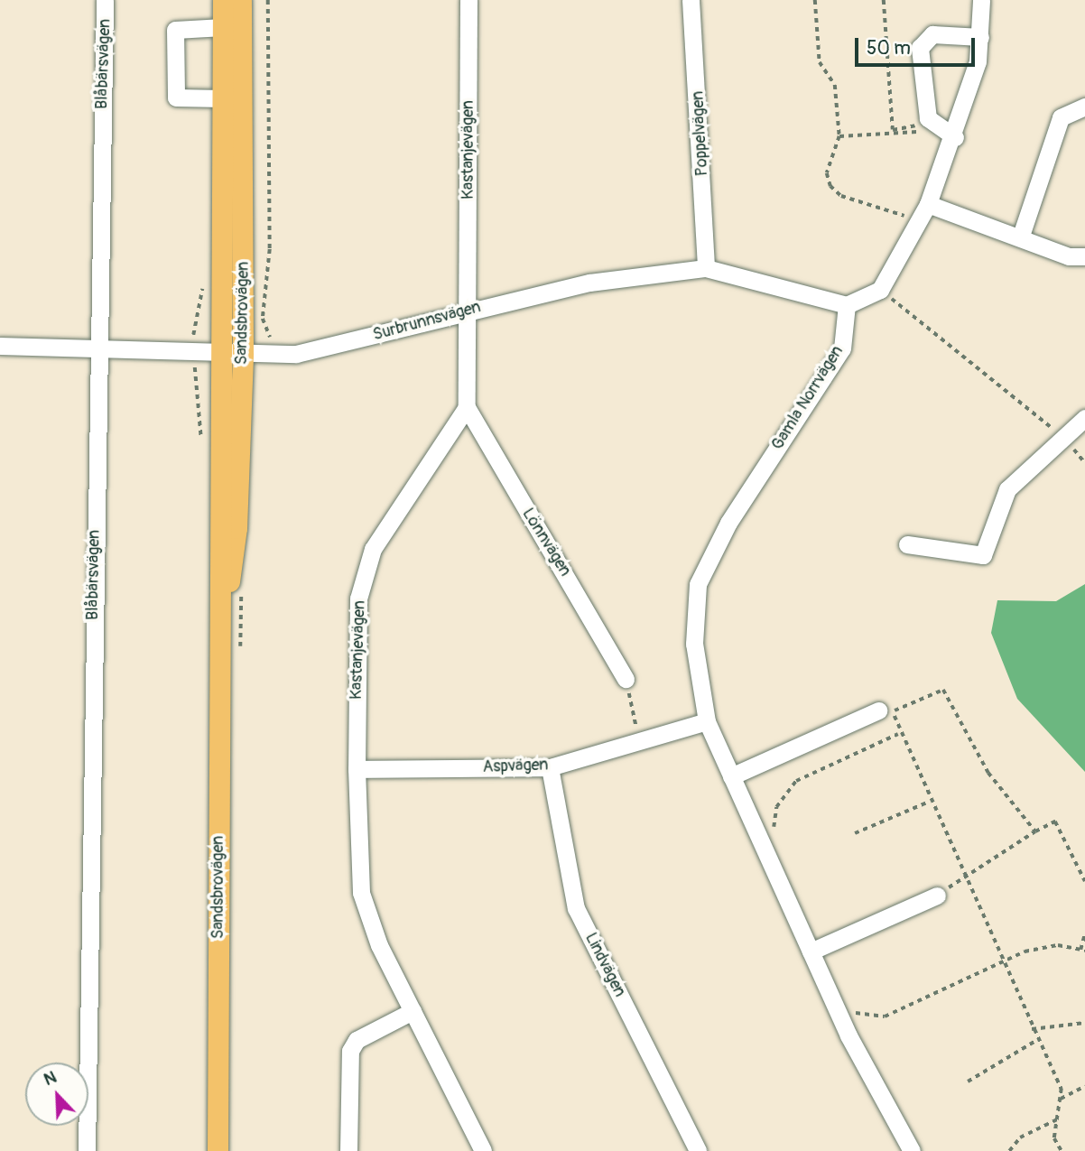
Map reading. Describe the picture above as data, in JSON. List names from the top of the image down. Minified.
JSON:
{"streets":{"main road":["Sandsbrovägen"],"street":["Blåbärsvägen","Poppelvägen","Kastanjevägen","Surbrunnsvägen","Gamla Norrvägen","Lönnvägen","Aspvägen","Lindvägen"]},"crossings":[["Blåbärsvägen","Surbrunnsvägen"],["Poppelvägen","Surbrunnsvägen"],["Kastanjevägen","Surbrunnsvägen"],["Kastanjevägen","Lönnvägen"],["Kastanjevägen","Aspvägen"],["Sandsbrovägen","Surbrunnsvägen"],["Surbrunnsvägen","Gamla Norrvägen"],["Gamla Norrvägen","Aspvägen"],["Aspvägen","Lindvägen"]],"scale_bar":"50 m","north":"top left"}
